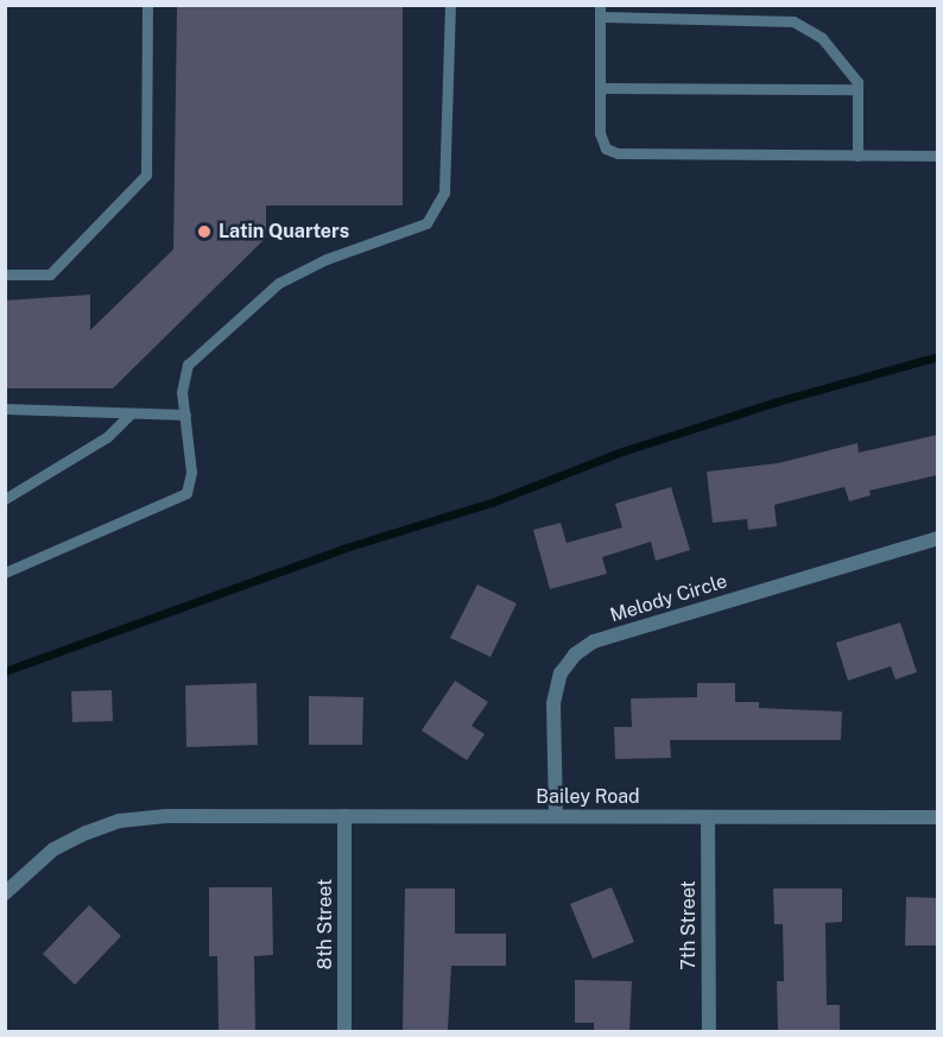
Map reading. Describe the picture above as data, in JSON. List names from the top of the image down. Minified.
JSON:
{"streets":{"street":["Melody Circle","Bailey Road","8th Street","7th Street"]},"crossings":[["Melody Circle","Bailey Road"],["Bailey Road","8th Street"],["Bailey Road","7th Street"]],"places":["Latin Quarters"]}
